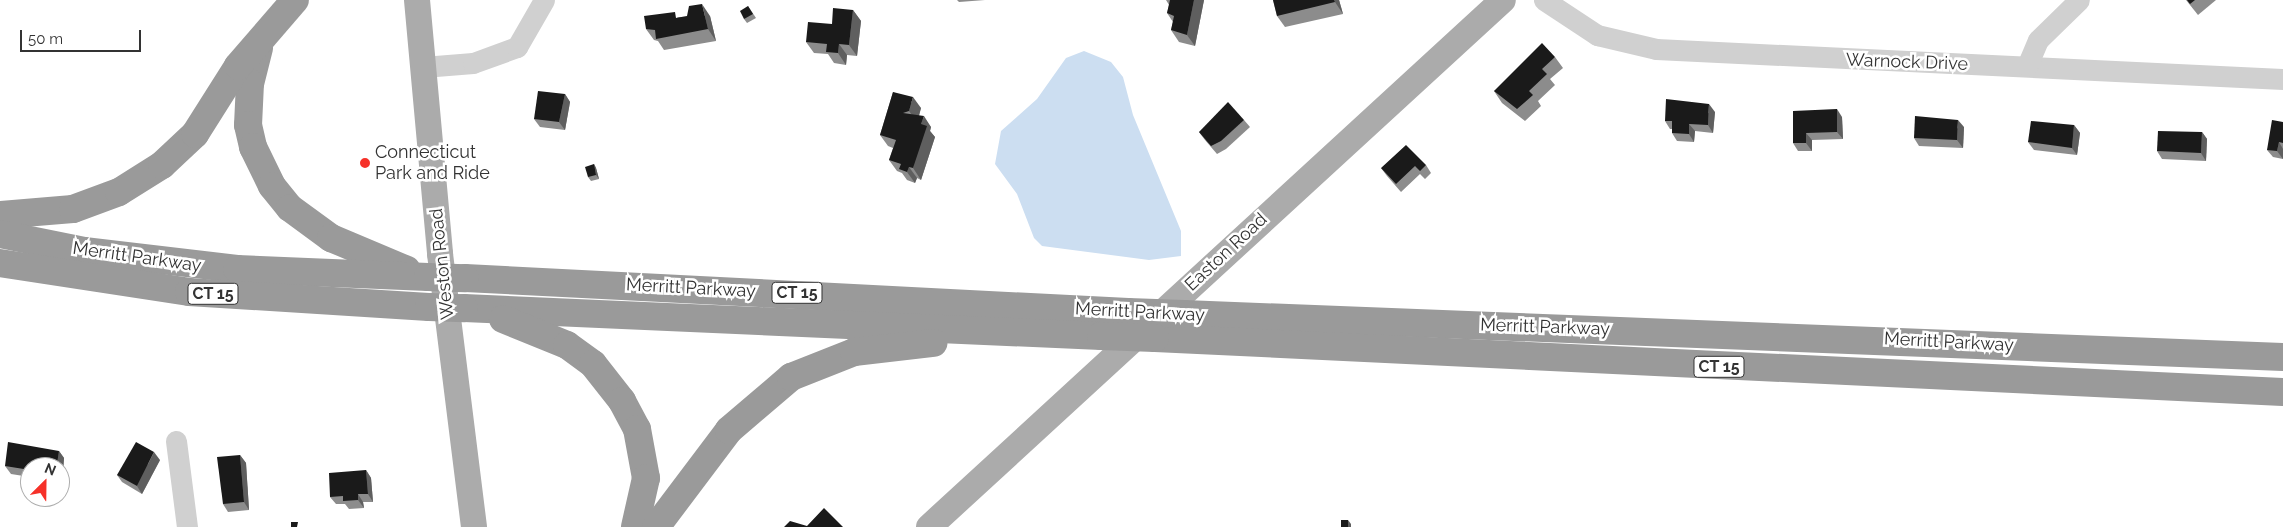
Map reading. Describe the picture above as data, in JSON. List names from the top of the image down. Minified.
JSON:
{"streets":{"highway":["Merritt Parkway","CT 15"],"main road":["Easton Road","Weston Road"],"street":["Warnock Drive"]},"places":["Connecticut Park and Ride"],"scale_bar":"50 m","north":"top right"}
